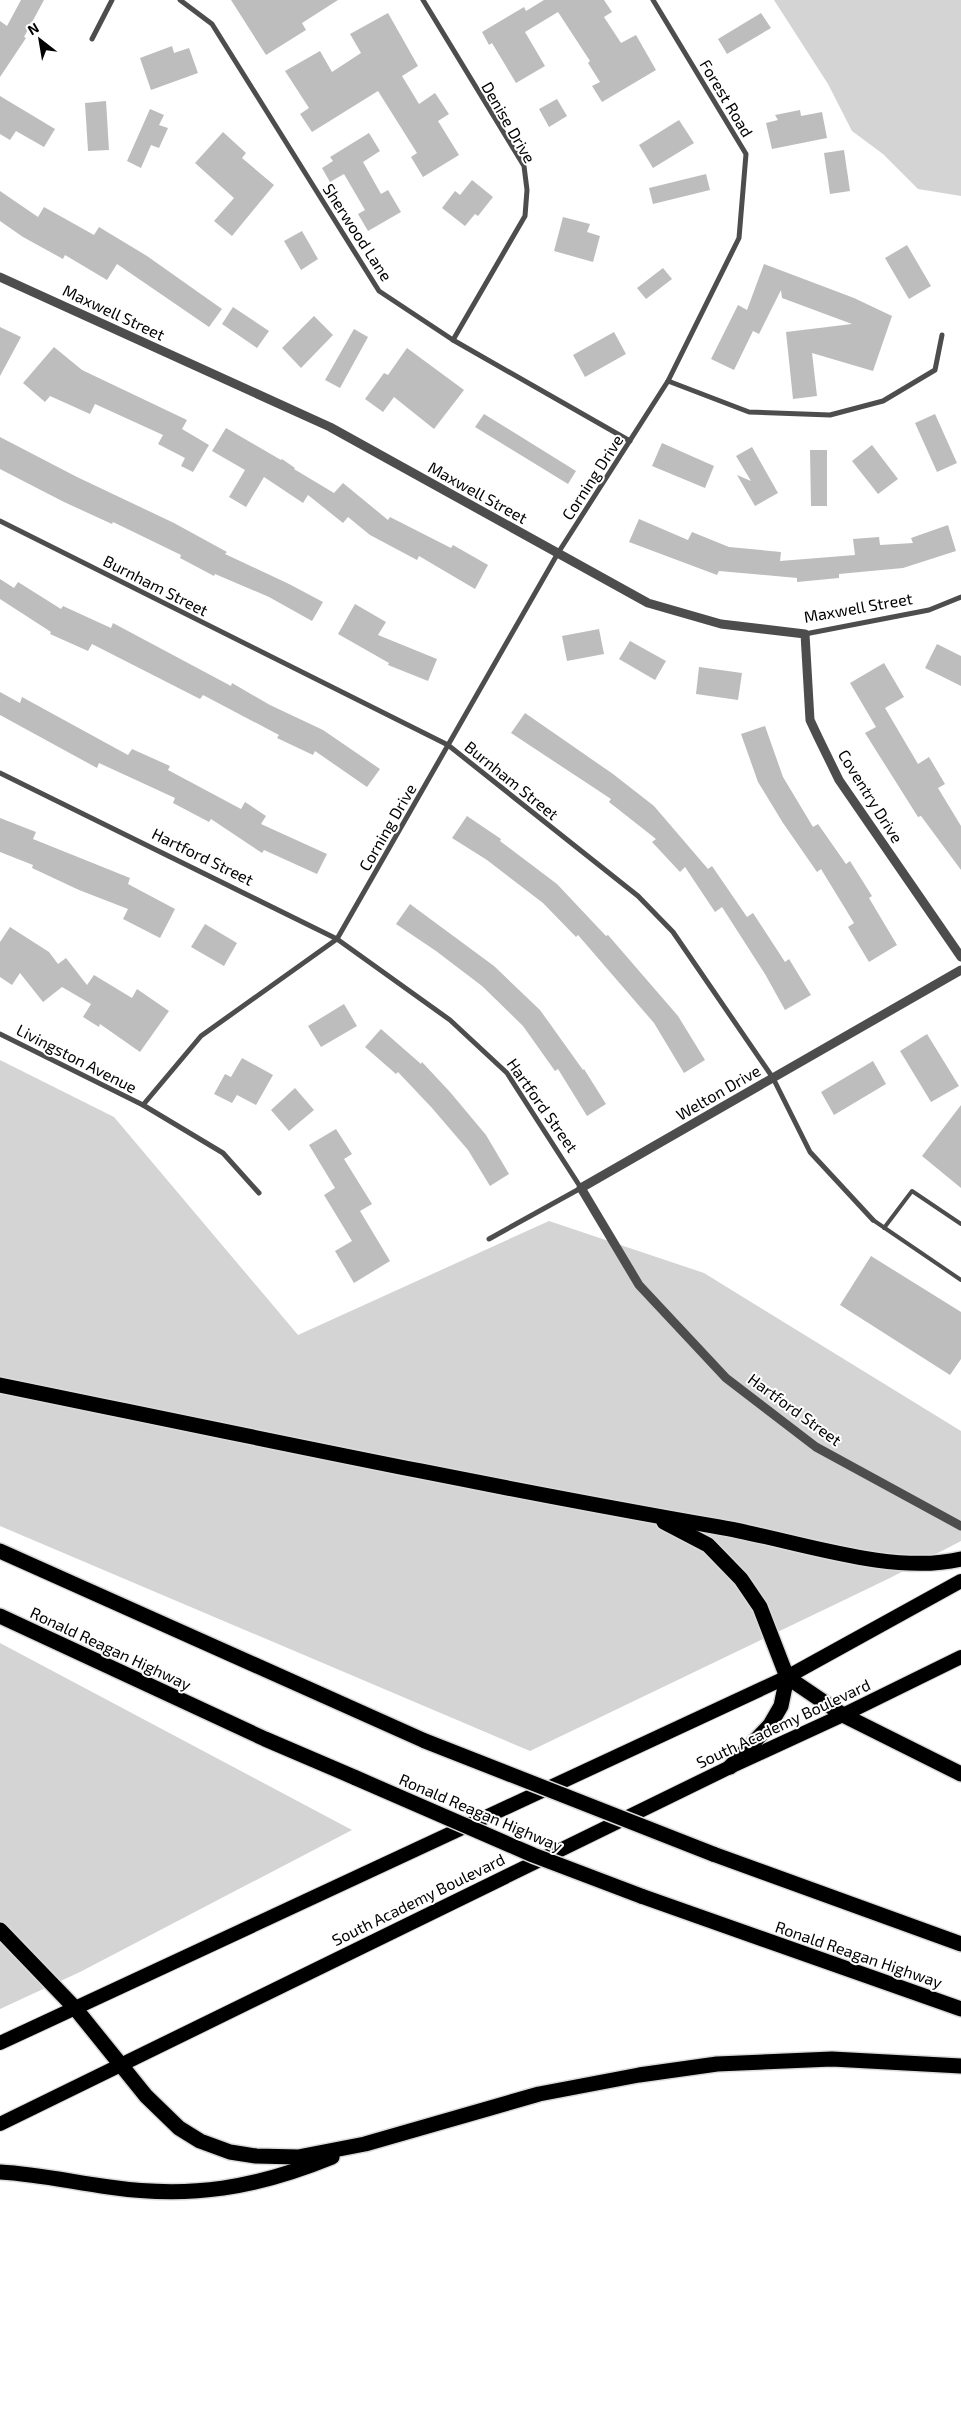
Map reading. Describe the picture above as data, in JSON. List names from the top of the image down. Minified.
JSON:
{"streets":{"highway":["Ronald Reagan Highway","South Academy Boulevard"],"street":["Forest Road","Denise Drive","Sherwood Lane","Maxwell Street","Corning Drive","Burnham Street","Coventry Drive","Hartford Street","Livingston Avenue","Welton Drive"]},"crossings":[["Forest Road","Corning Drive"],["Denise Drive","Sherwood Lane"],["Sherwood Lane","Corning Drive"],["Maxwell Street","Corning Drive"],["Maxwell Street","Coventry Drive"],["Corning Drive","Burnham Street"],["Corning Drive","Hartford Street"],["Corning Drive","Livingston Avenue"],["Burnham Street","Welton Drive"],["Hartford Street","Welton Drive"]],"north":"top left"}
